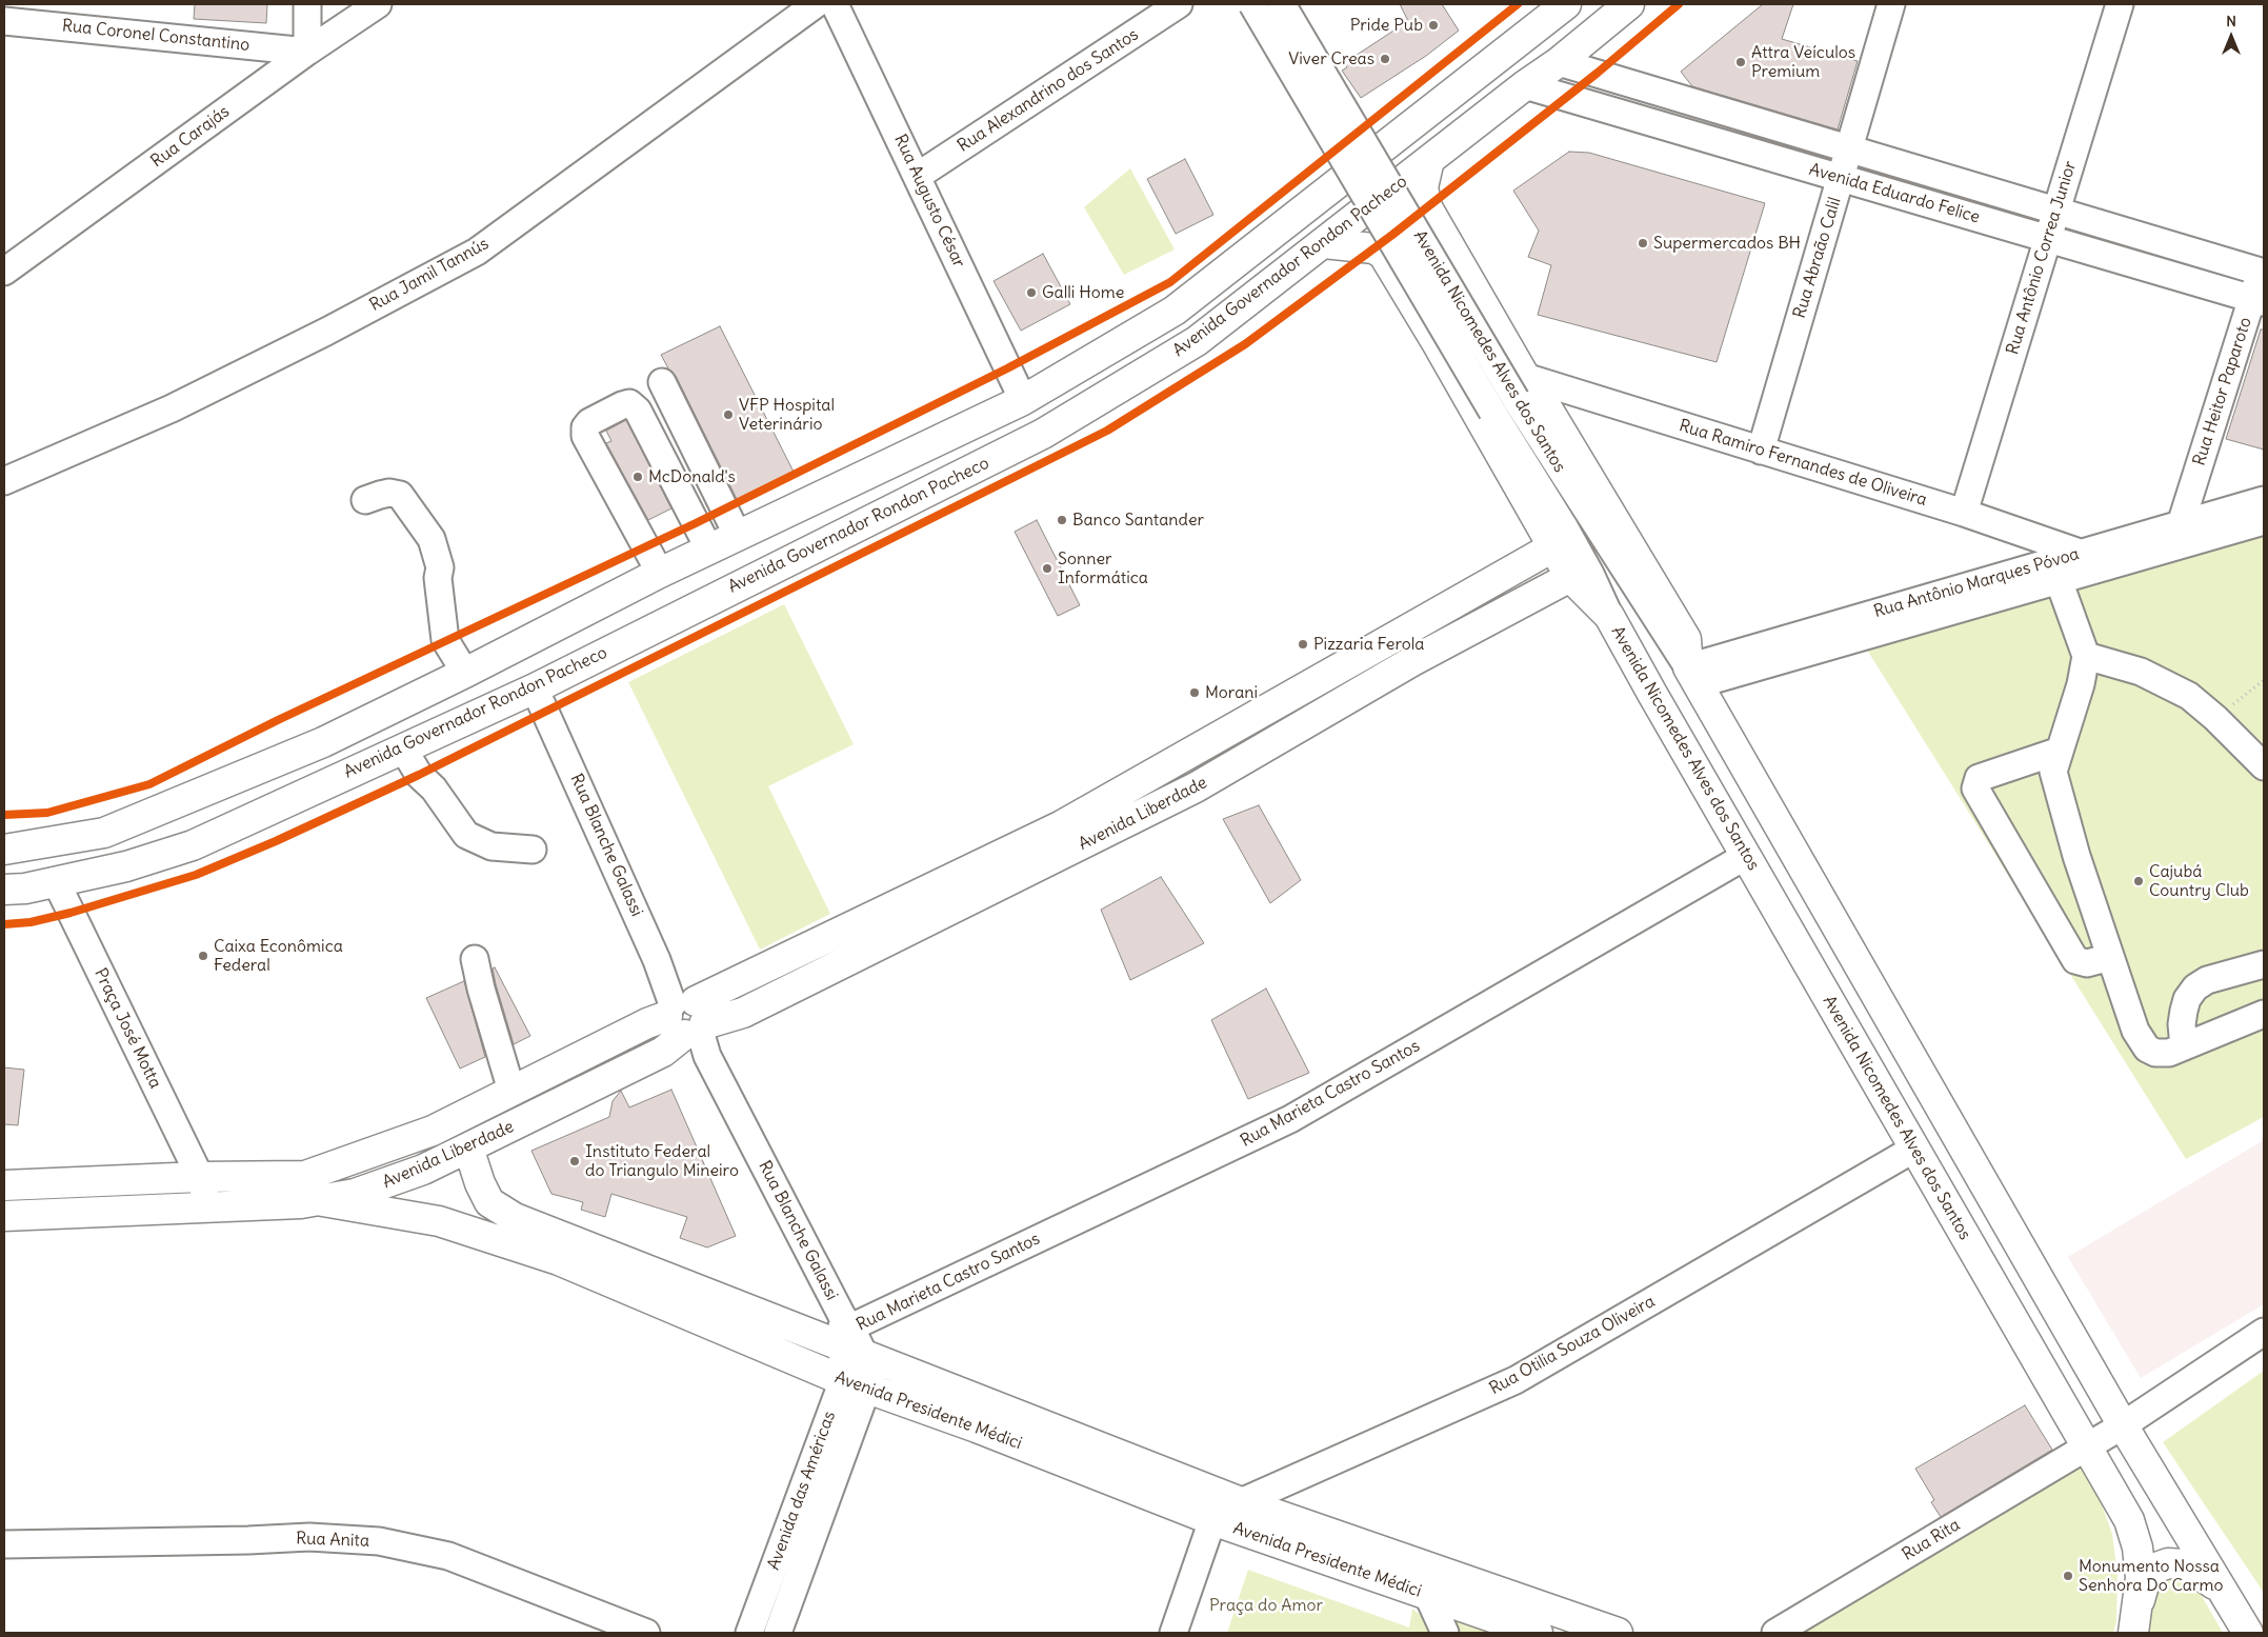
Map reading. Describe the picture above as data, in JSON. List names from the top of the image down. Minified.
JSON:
{"streets":{"main road":["Avenida Governador Rondon Pacheco","Avenida Nicomedes Alves dos Santos","Avenida Liberdade","Avenida Presidente Médici"],"street":["Rua Coronel Constantino","Rua Alexandrino dos Santos","Rua Carajás","Avenida Eduardo Felice","Rua Augusto César","Rua Abraão Calil","Rua Antônio Correa Junior","Rua Jamil Tannús","Rua Heitor Paparoto","Rua Ramiro Fernandes de Oliveira","Rua Antônio Marques Póvoa","Rua Blanche Galassi","Praça José Motta","Rua Marieta Castro Santos","Rua Otilia Souza Oliveira","Avenida das Américas","Rua Anita","Rua Rita"]},"crossings":[["Rua Coronel Constantino","Rua Carajás"],["Rua Alexandrino dos Santos","Rua Augusto César"],["Avenida Eduardo Felice","Rua Abraão Calil"],["Avenida Eduardo Felice","Rua Antônio Correa Junior"],["Avenida Eduardo Felice","Avenida Governador Rondon Pacheco"],["Avenida Eduardo Felice","Rua Heitor Paparoto"],["Rua Augusto César","Avenida Governador Rondon Pacheco"],["Rua Abraão Calil","Rua Ramiro Fernandes de Oliveira"],["Rua Antônio Correa Junior","Rua Ramiro Fernandes de Oliveira"],["Avenida Governador Rondon Pacheco","Avenida Nicomedes Alves dos Santos"],["Avenida Governador Rondon Pacheco","Rua Blanche Galassi"],["Avenida Governador Rondon Pacheco","Praça José Motta"],["Avenida Nicomedes Alves dos Santos","Rua Ramiro Fernandes de Oliveira"],["Avenida Nicomedes Alves dos Santos","Rua Antônio Marques Póvoa"],["Avenida Nicomedes Alves dos Santos","Avenida Liberdade"],["Avenida Nicomedes Alves dos Santos","Rua Marieta Castro Santos"],["Avenida Nicomedes Alves dos Santos","Rua Otilia Souza Oliveira"],["Avenida Nicomedes Alves dos Santos","Rua Rita"],["Rua Heitor Paparoto","Rua Antônio Marques Póvoa"],["Rua Ramiro Fernandes de Oliveira","Rua Antônio Marques Póvoa"],["Avenida Liberdade","Rua Blanche Galassi"],["Avenida Liberdade","Praça José Motta"],["Avenida Liberdade","Avenida Presidente Médici"],["Rua Blanche Galassi","Rua Marieta Castro Santos"],["Rua Blanche Galassi","Avenida Presidente Médici"],["Rua Blanche Galassi","Avenida das Américas"],["Rua Marieta Castro Santos","Avenida Presidente Médici"],["Rua Marieta Castro Santos","Avenida das Américas"],["Rua Otilia Souza Oliveira","Avenida Presidente Médici"],["Avenida Presidente Médici","Avenida das Américas"]],"parks":["Praça do Amor"],"places":["Pride Pub","Viver Creas","Attra Veículos Premium","Supermercados BH","Galli Home","VFP Hospital Veterinário","McDonald's","Banco Santander","Sonner Informática","Pizzaria Ferola","Morani","Cajubá Country Club","Caixa Econômica Federal","Instituto Federal do Triangulo Mineiro","Monumento Nossa Senhora Do Carmo"],"north":"top"}
